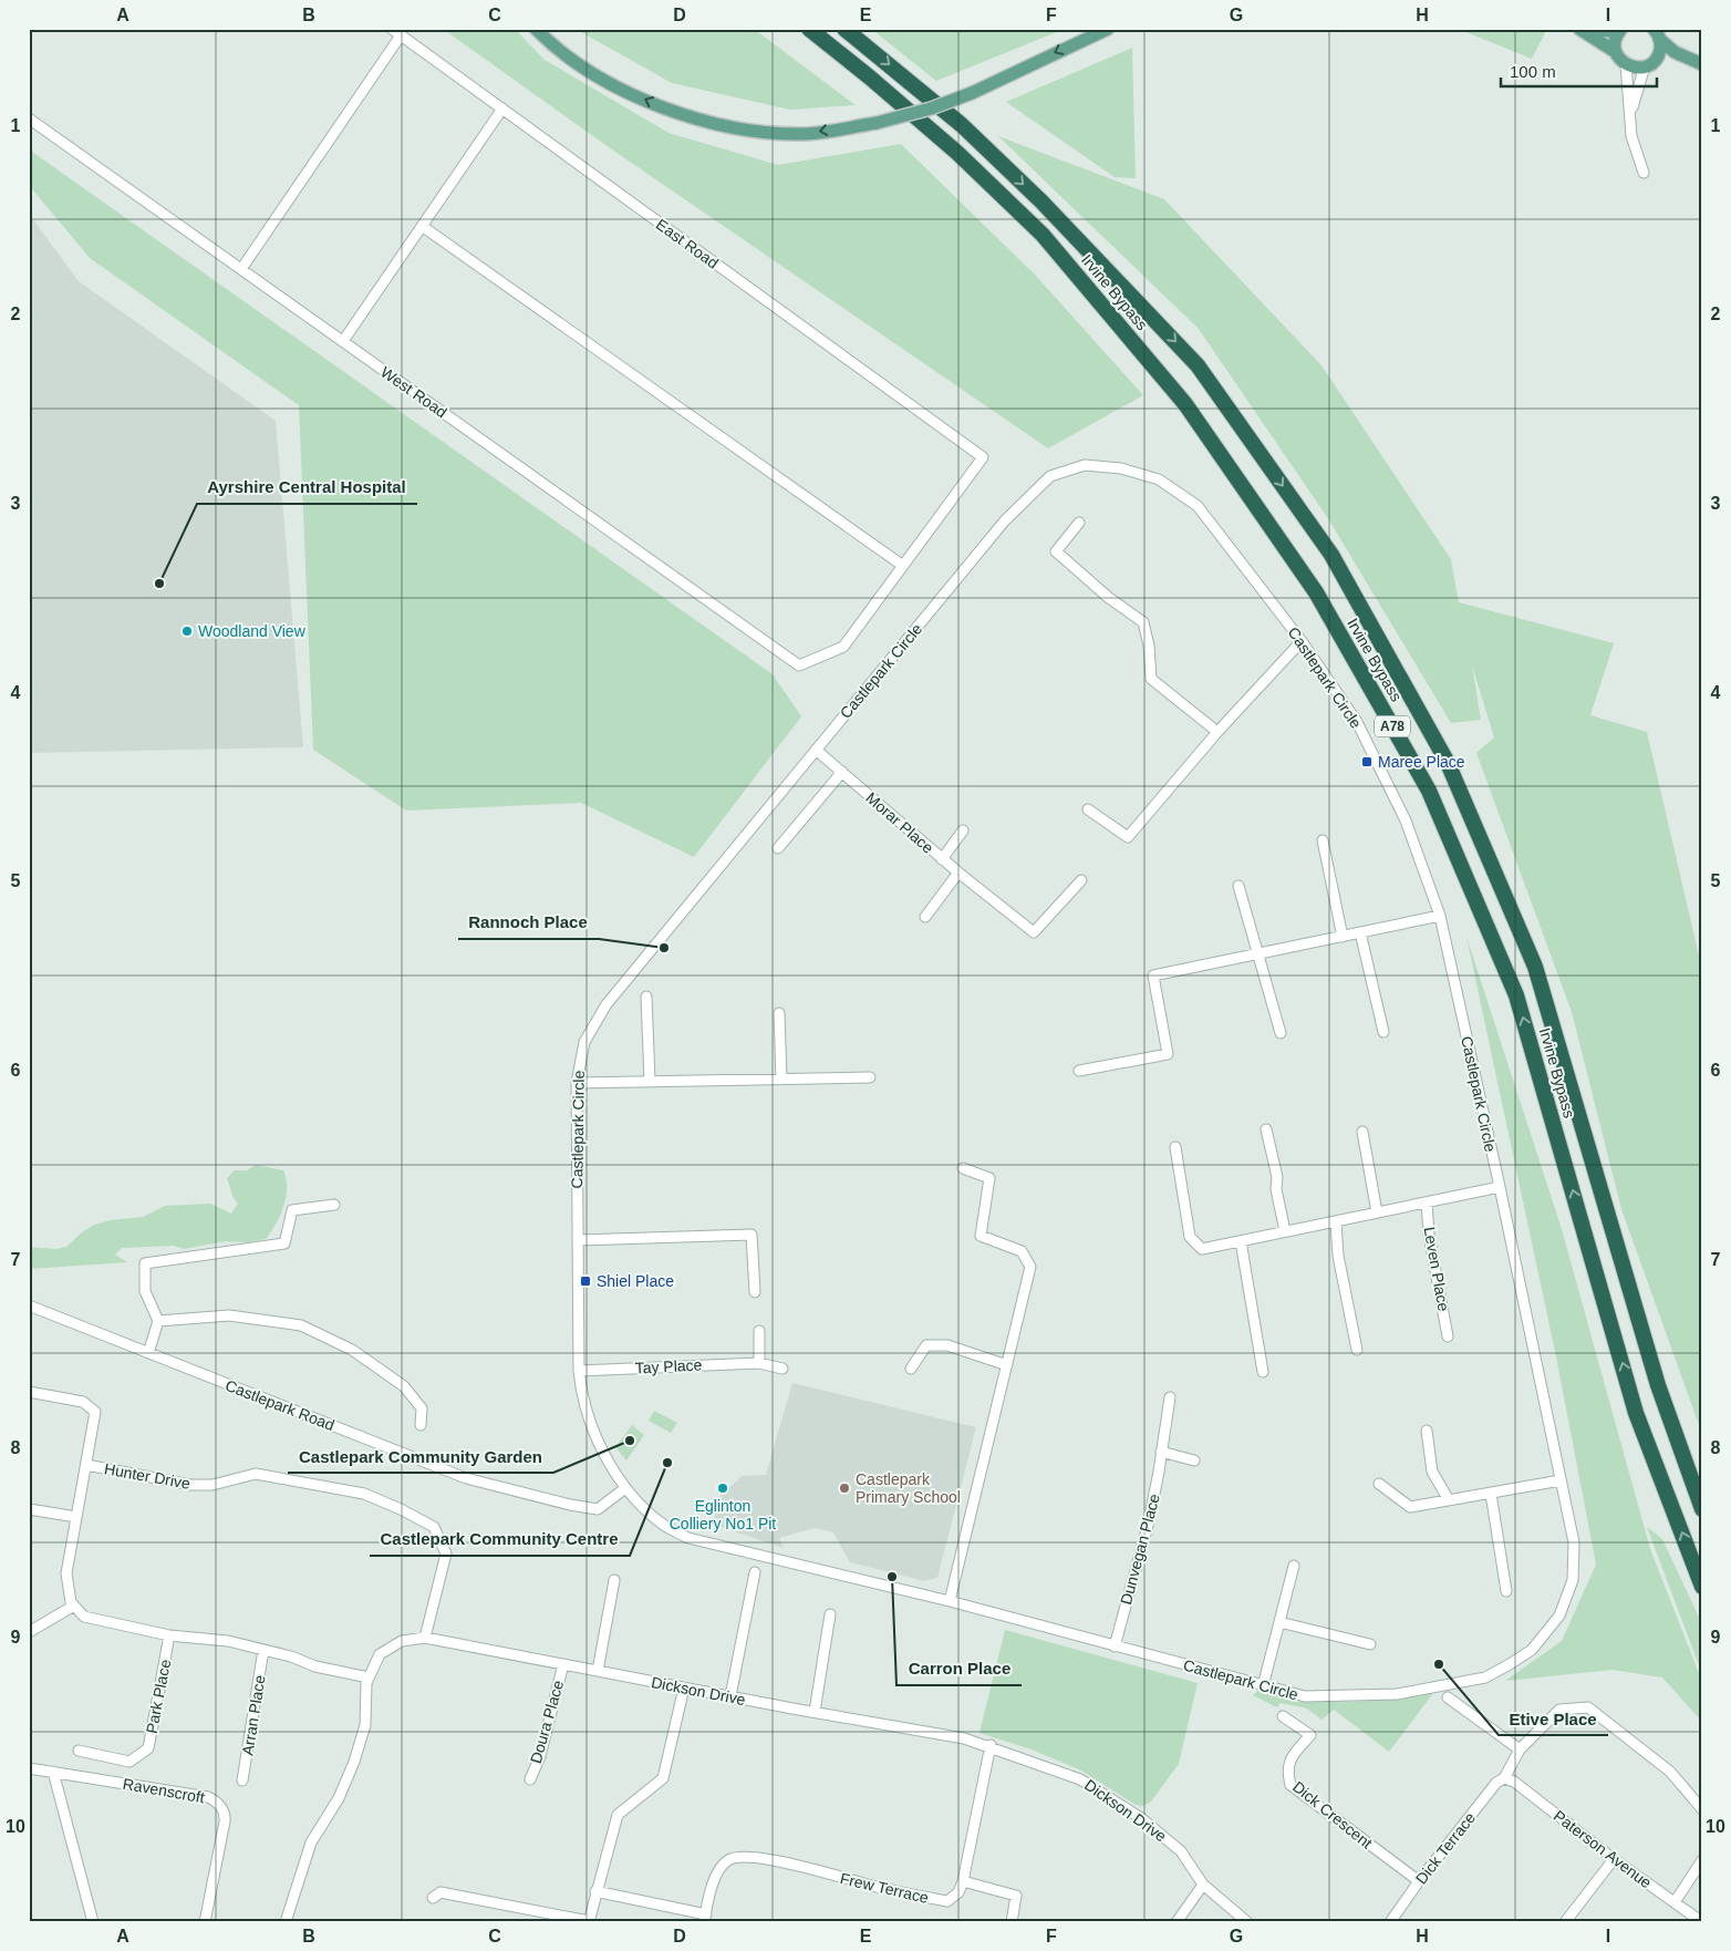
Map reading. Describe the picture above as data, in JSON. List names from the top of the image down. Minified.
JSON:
{"streets":{"highway":["Irvine Bypass","A78"],"street":["East Road","West Road","Castlepark Circle","Morar Place","Leven Place","Tay Place","Castlepark Road","Hunter Drive","Dunvegan Place","Dickson Drive","Park Place","Arran Place","Doura Place","Ravenscroft","Dick Crescent","Dick Terrace","Paterson Avenue","Frew Terrace"]},"crossings":[["East Road","West Road"],["Castlepark Circle","Morar Place"],["Castlepark Circle","Tay Place"],["Castlepark Circle","Castlepark Road"],["Castlepark Circle","Dunvegan Place"],["Hunter Drive","Dickson Drive"],["Dickson Drive","Doura Place"],["Dickson Drive","Frew Terrace"],["Dick Crescent","Dick Terrace"],["Dick Terrace","Paterson Avenue"]],"places":{"other":["Ayrshire Central Hospital","Woodland View","Rannoch Place","Castlepark Community Garden","Castlepark Community Centre","Eglinton Colliery No1 Pit","Castlepark Primary School","Carron Place","Etive Place"],"transit":["Maree Place","Shiel Place"]},"scale_bar":"100 m","grid":{"columns":["A","B","C","D","E","F","G","H","I"],"rows":["1","2","3","4","5","6","7","8","9","10"]}}
